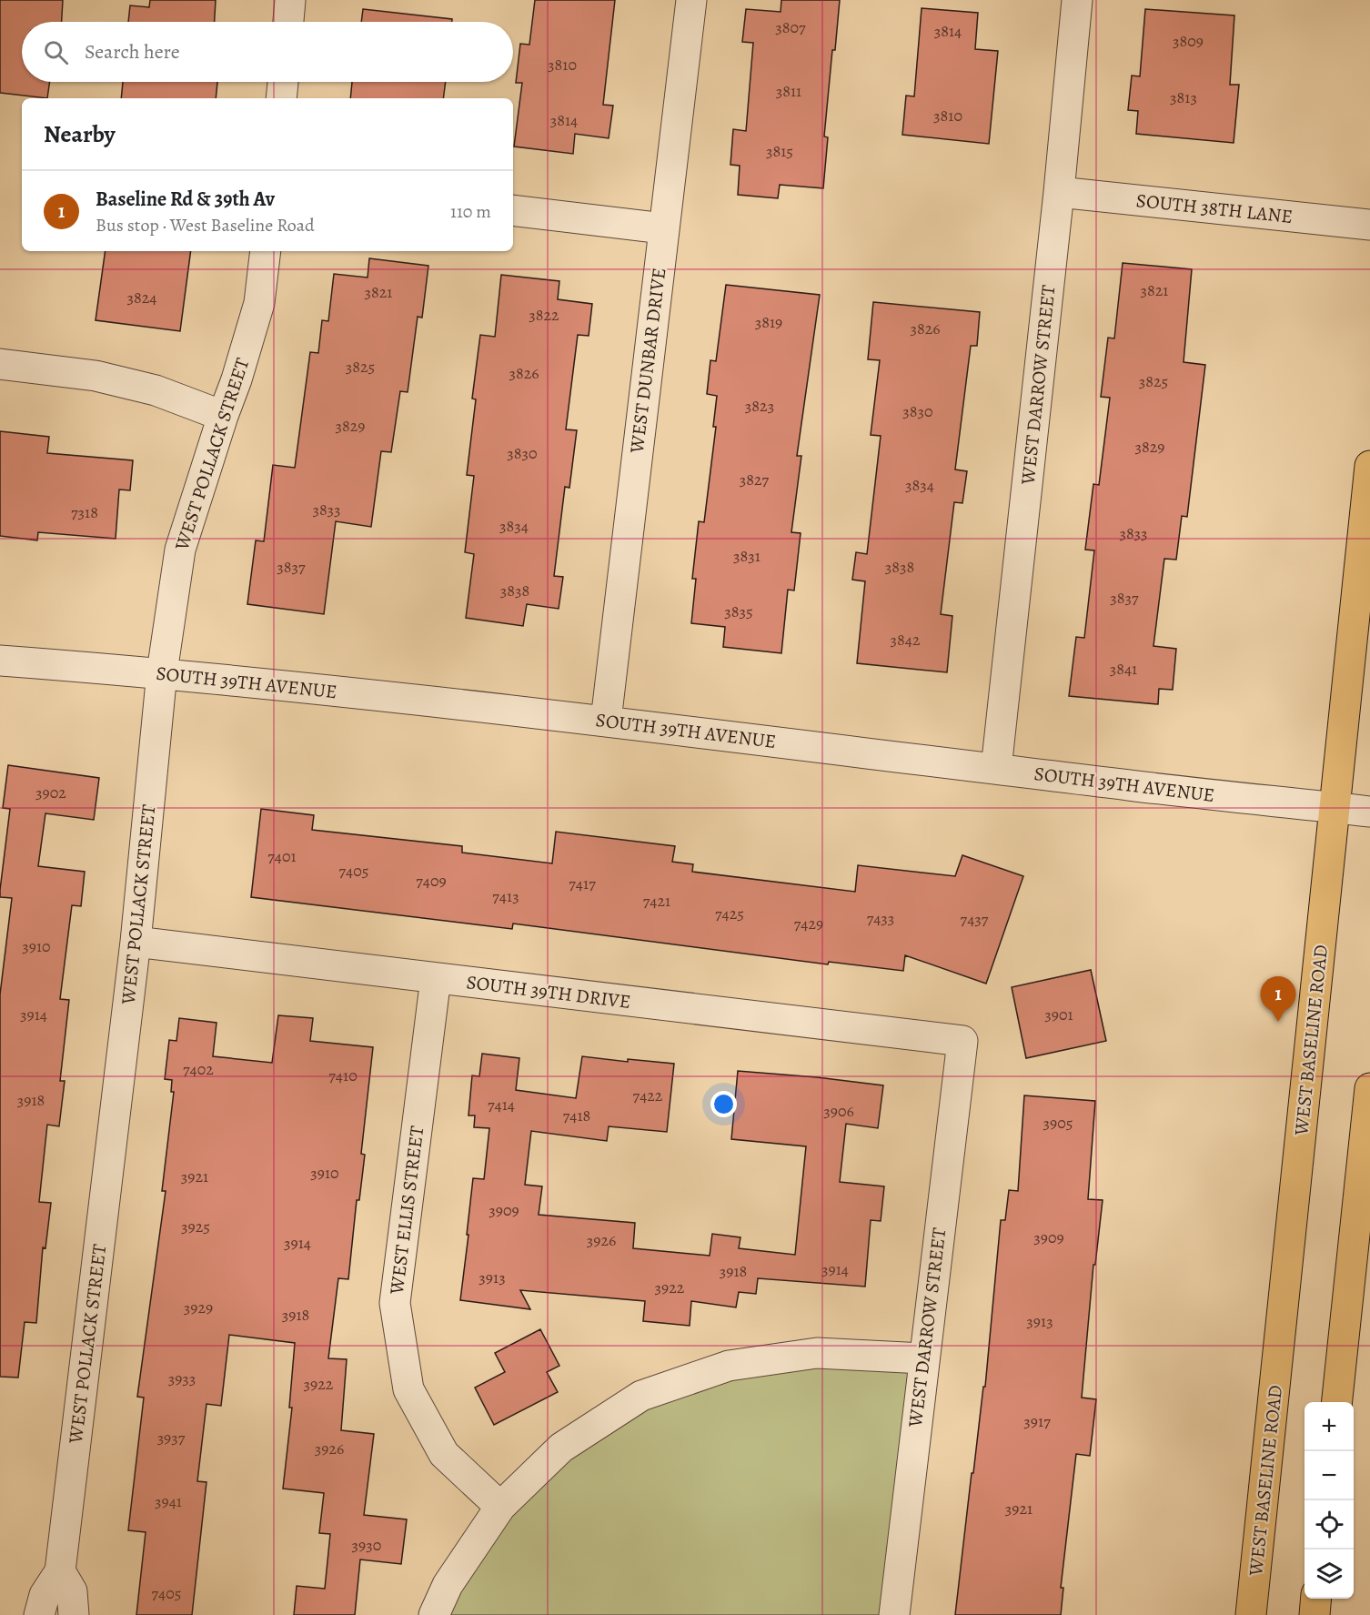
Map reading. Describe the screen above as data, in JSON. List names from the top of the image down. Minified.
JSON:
{"streets":{"main road":["WEST BASELINE ROAD"],"street":["SOUTH 38TH LANE","WEST DUNBAR DRIVE","WEST DARROW STREET","WEST POLLACK STREET","SOUTH 39TH AVENUE","SOUTH 39TH DRIVE","WEST ELLIS STREET"]},"crossings":[["SOUTH 38TH LANE","WEST DARROW STREET"],["WEST DUNBAR DRIVE","SOUTH 39TH AVENUE"],["WEST DARROW STREET","SOUTH 39TH AVENUE"],["WEST DARROW STREET","SOUTH 39TH DRIVE"],["WEST POLLACK STREET","SOUTH 39TH AVENUE"],["WEST POLLACK STREET","SOUTH 39TH DRIVE"],["SOUTH 39TH AVENUE","WEST BASELINE ROAD"],["SOUTH 39TH DRIVE","WEST ELLIS STREET"]],"house_numbers":["3807","3814","3809","3810","3811","3813","3810","3814","3815","3821","3821","3824","3822","3819","3826","3825","3826","3825","3823","3830","3829","3829","3830","3827","3834","3833","7318","3834","3833","3831","3837","3838","3838","3837","3835","3842","3841","3902","7401","7405","7409","7417","7413","7421","7425","7433","7437","7429","3910","3914","3901","7402","7410","7422","3918","7414","3906","7418","3905","3910","3921","3909","3925","3909","3926","3914","3914","3918","3913","3922","3929","3918","3913","3933","3922","3917","3937","3926","3941","3921","3930","7405"],"page":{"search":"Search here","heading":"Nearby","list":[{"mark":"1","name":"Baseline Rd & 39th Av","note":"Bus stop · West Baseline Road","value":"110 m"}],"pins":"1","map_buttons":["+","−"]}}
